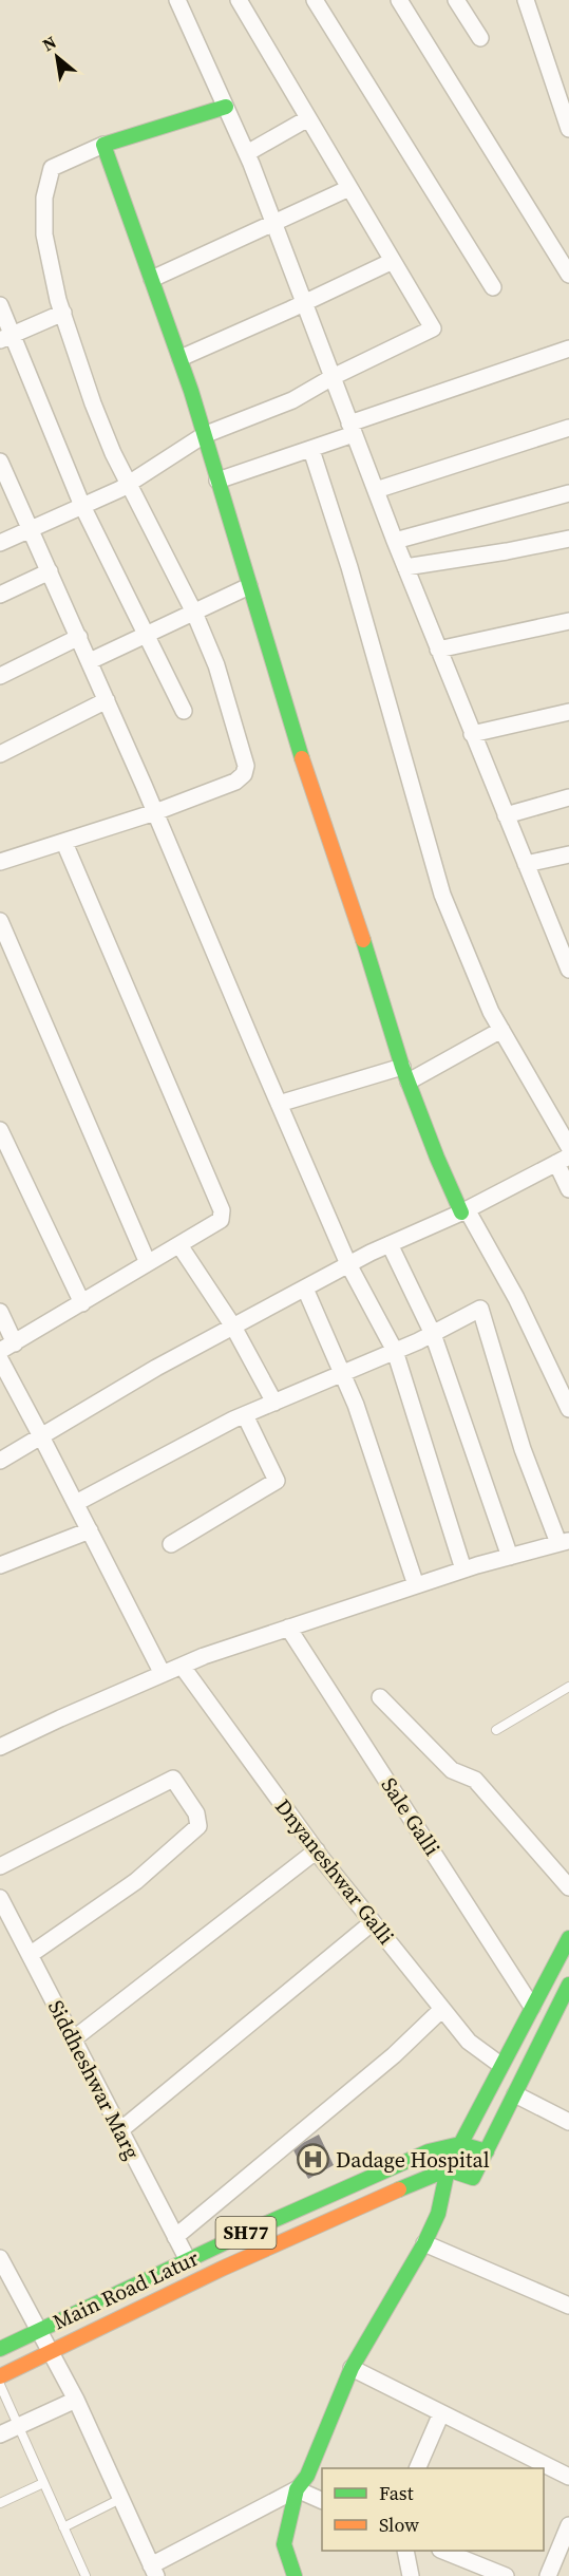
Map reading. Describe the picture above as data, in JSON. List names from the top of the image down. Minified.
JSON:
{"streets":{"main road":["SH77","Main Road Latur"],"street":["Sale Galli","Dnyaneshwar Galli","Siddheshwar Marg"]},"crossings":[["Siddheshwar Marg","Main Road Latur"]],"places":{"hospital":["Dadage Hospital"]},"legend":["Fast","Slow"],"north":"top left"}
